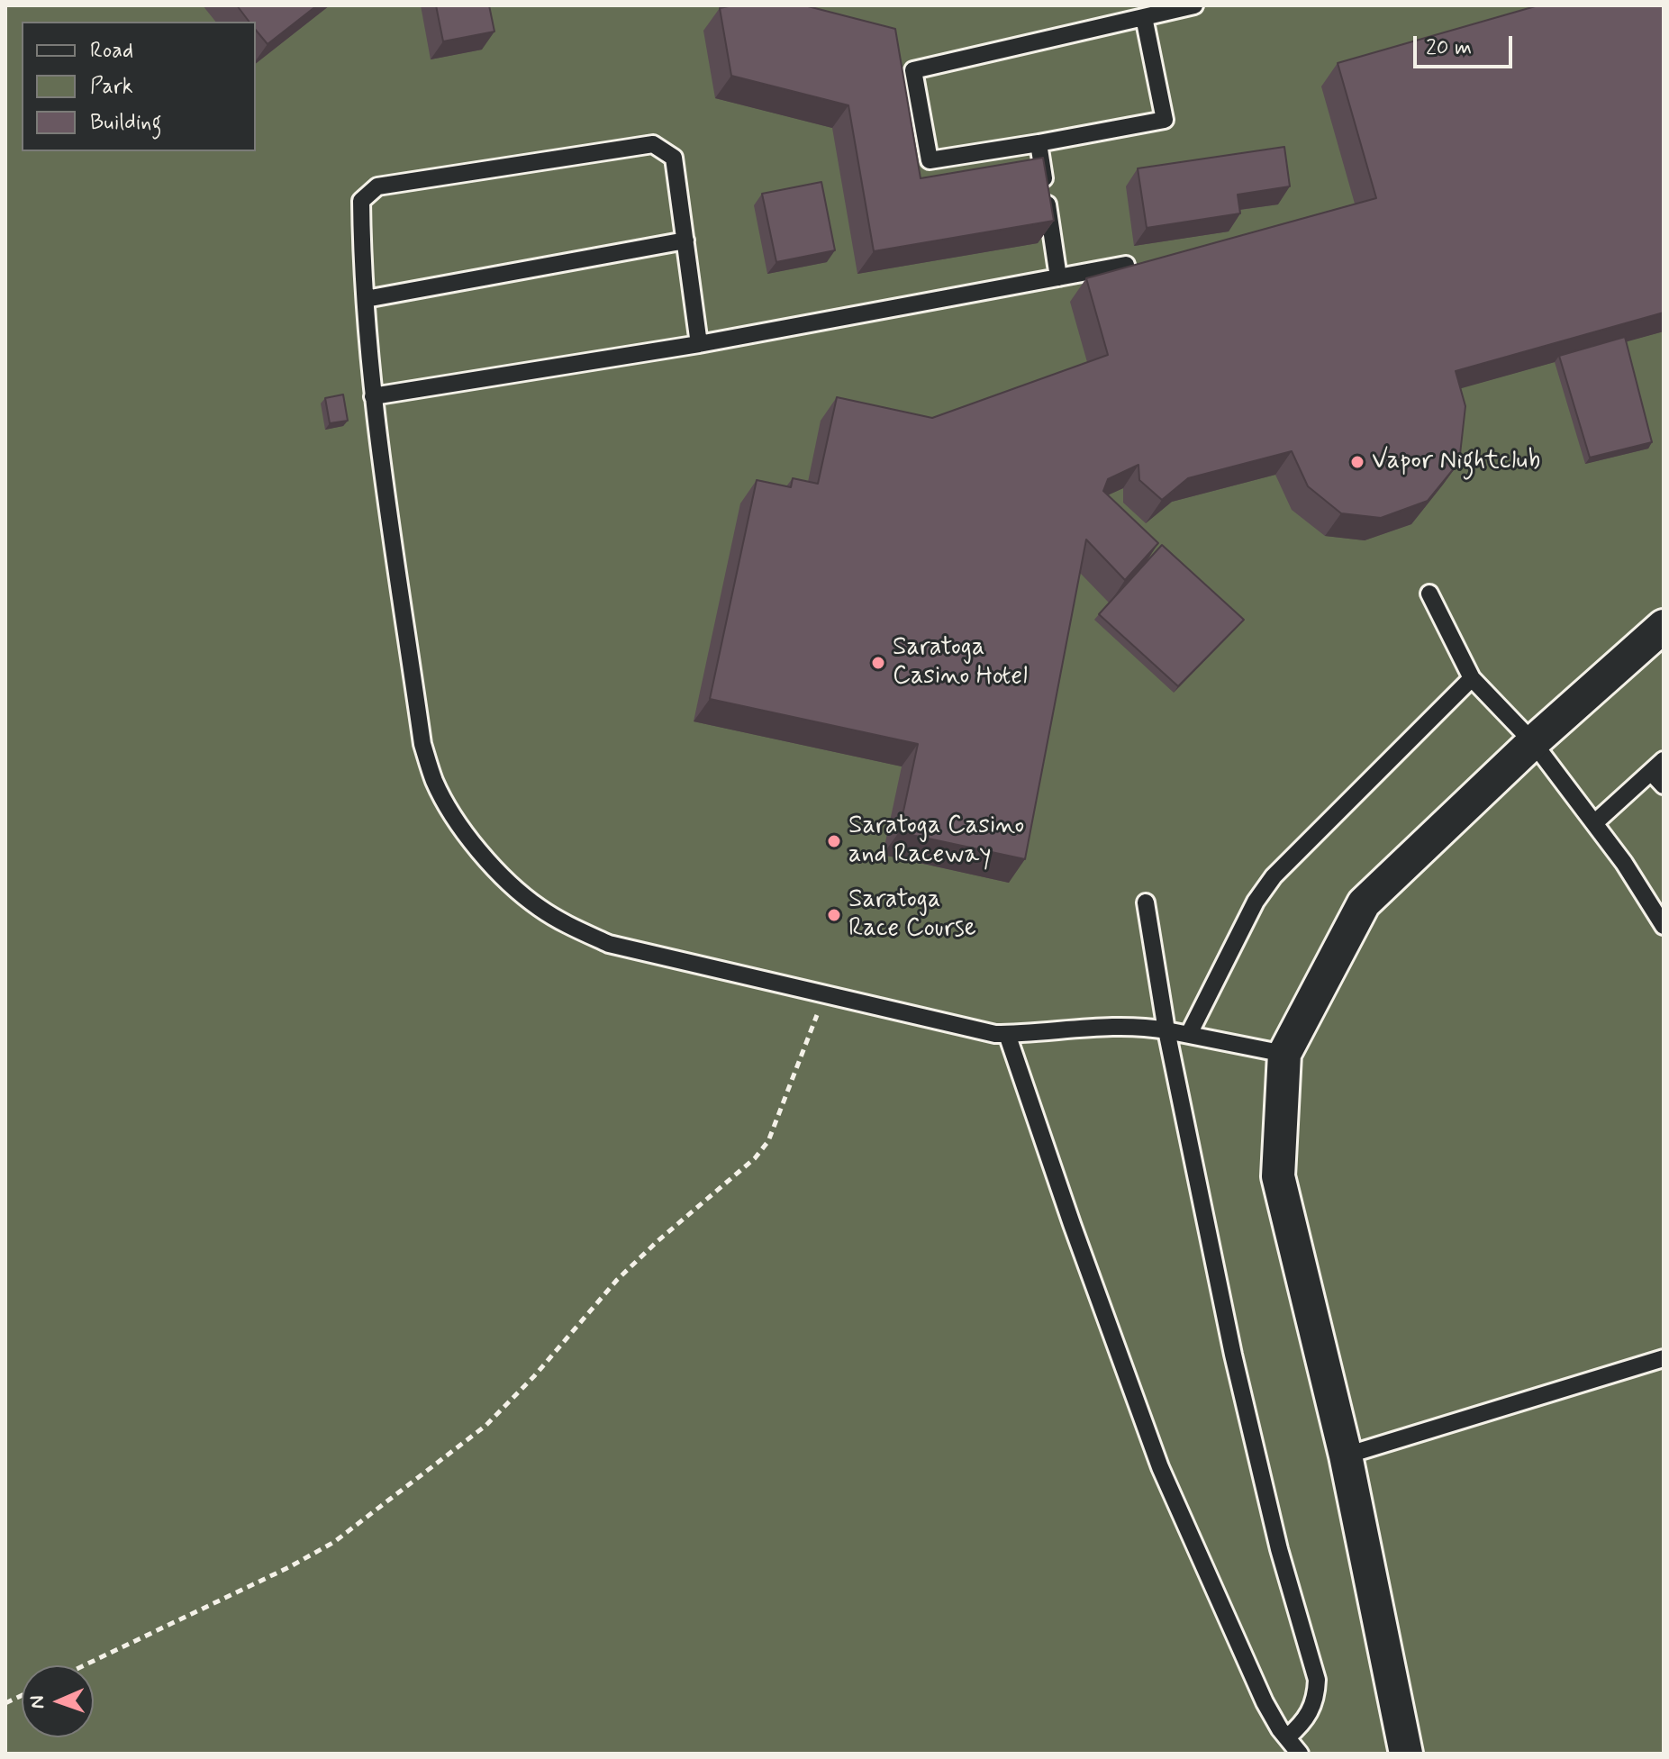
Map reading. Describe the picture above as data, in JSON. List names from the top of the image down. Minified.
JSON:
{"places":["Vapor Nightclub","Saratoga Casino Hotel","Saratoga Casino and Raceway","Saratoga Race Course"],"legend":["Road","Park","Building"],"scale_bar":"20 m","north":"left"}
